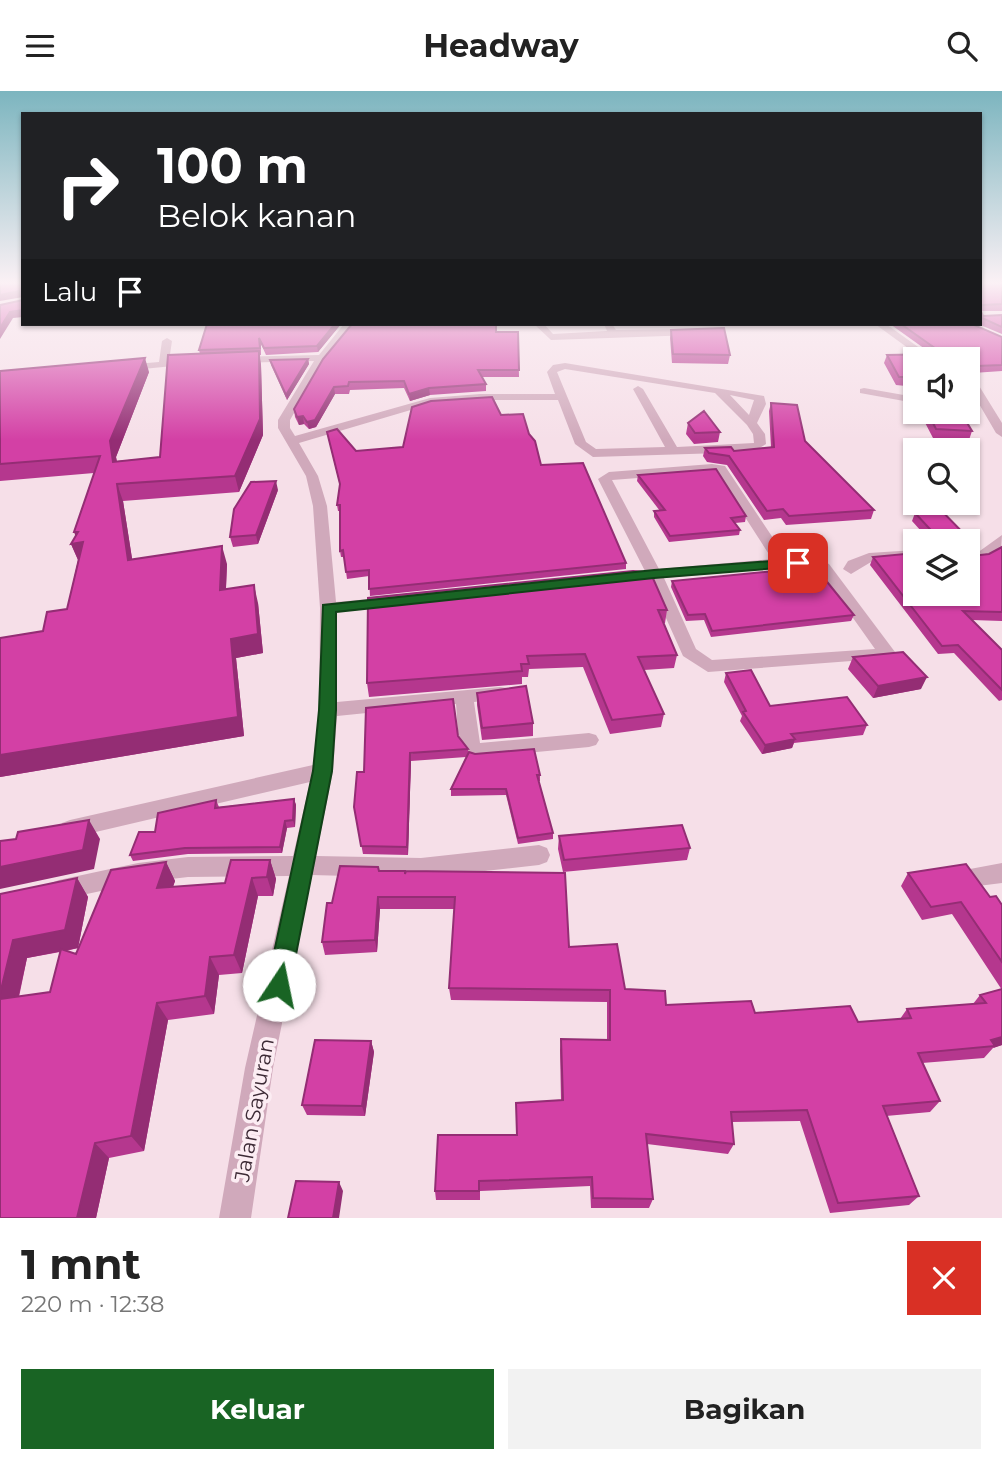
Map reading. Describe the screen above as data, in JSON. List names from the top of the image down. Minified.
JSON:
{"streets":{"street":["Jalan Sayuran"]},"page":{"header":"Headway","turn":["100 m","Belok kanan"],"then":"Lalu","heading":["1 mnt","220 m · 12:38"],"buttons":["Keluar","Bagikan"]}}
